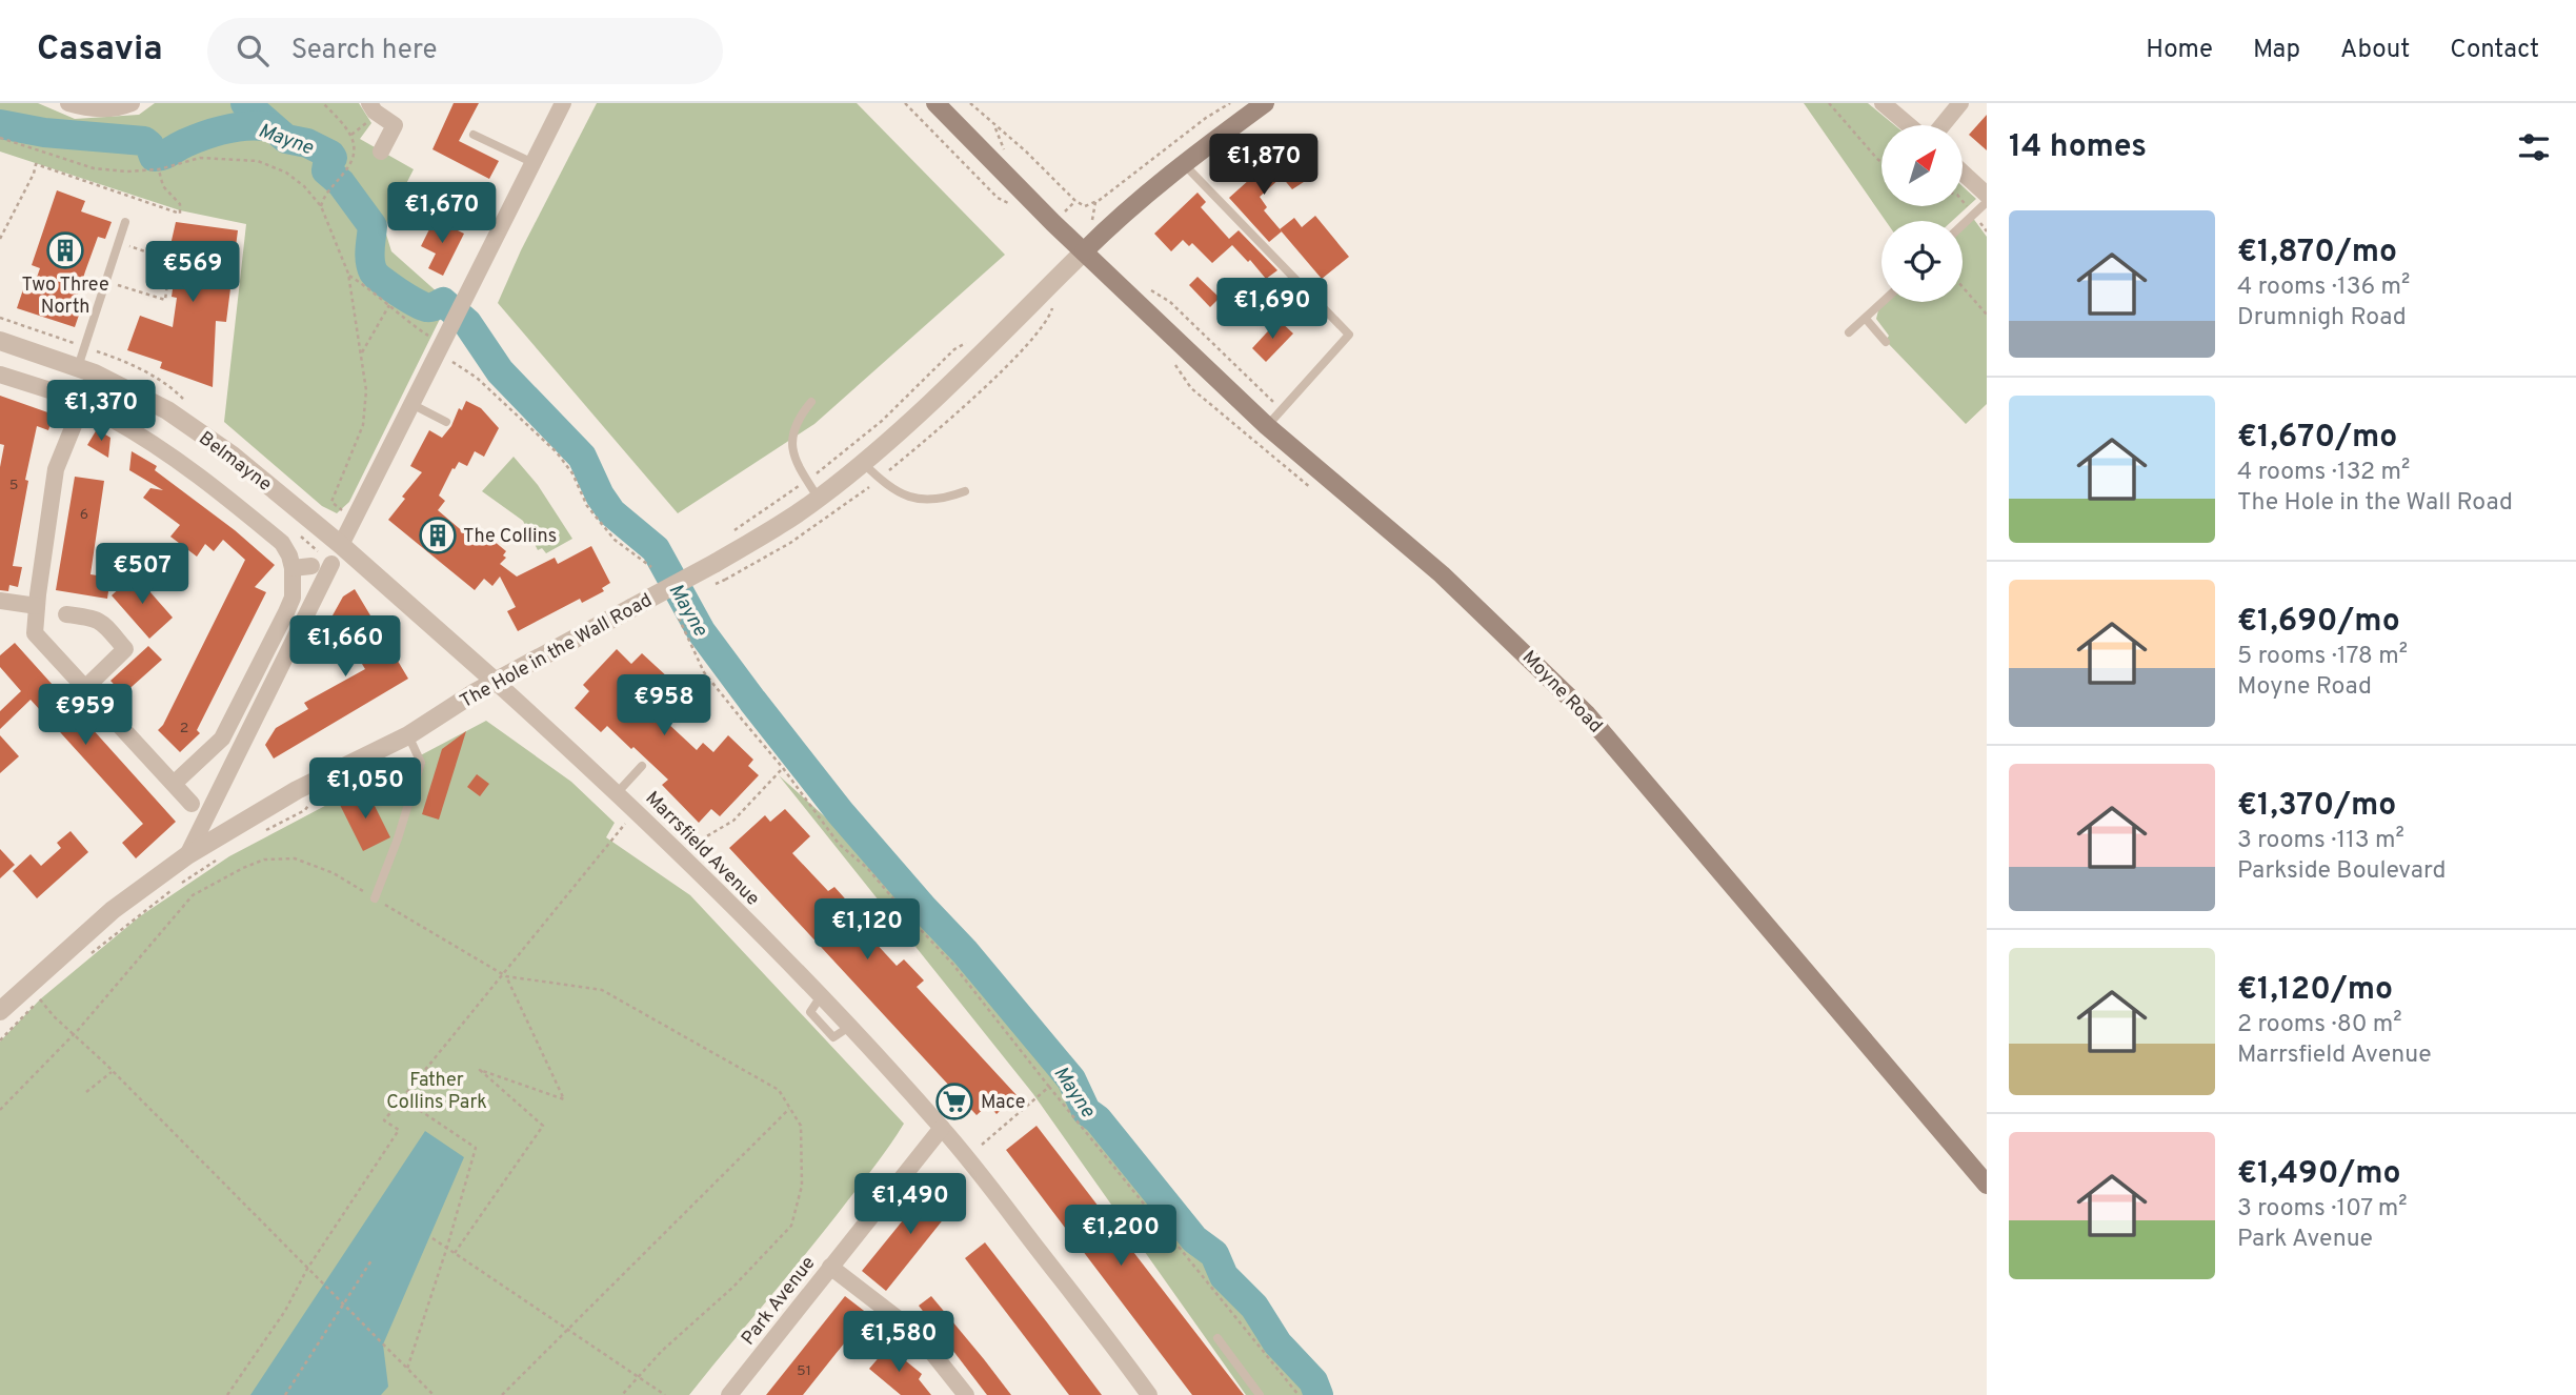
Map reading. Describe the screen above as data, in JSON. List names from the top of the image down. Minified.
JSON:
{"streets":{"main road":["Moyne Road"],"street":["Belmayne","The Hole in the Wall Road","Marrsfield Avenue","Park Avenue"]},"crossings":[["Belmayne","The Hole in the Wall Road"],["Belmayne","Marrsfield Avenue"],["The Hole in the Wall Road","Moyne Road"],["The Hole in the Wall Road","Marrsfield Avenue"],["Marrsfield Avenue","Park Avenue"]],"water":["Mayne"],"parks":["Father Collins Park"],"places":{"building":["Two Three North","The Collins"],"supermarket":["Mace"]},"house_numbers":["5","6","2","51"],"north":"top right","page":{"header":"Casavia","search":"Search here","nav":["Home","Map","About","Contact"],"heading":"14 homes","price":["€1,870","€1,670","€569","€1,690","€1,370","€507","€1,660","€958","€959","€1,050","€1,120","€1,490","€1,200","€1,580"],"list":[{"name":"€1,870/mo","note":"4 rooms · 136 m² · Drumnigh Road"},{"name":"€1,670/mo","note":"4 rooms · 132 m² · The Hole in the Wall Road"},{"name":"€1,690/mo","note":"5 rooms · 178 m² · Moyne Road"},{"name":"€1,370/mo","note":"3 rooms · 113 m² · Parkside Boulevard"},{"name":"€1,120/mo","note":"2 rooms · 80 m² · Marrsfield Avenue"},{"name":"€1,490/mo","note":"3 rooms · 107 m² · Park Avenue"}]}}
